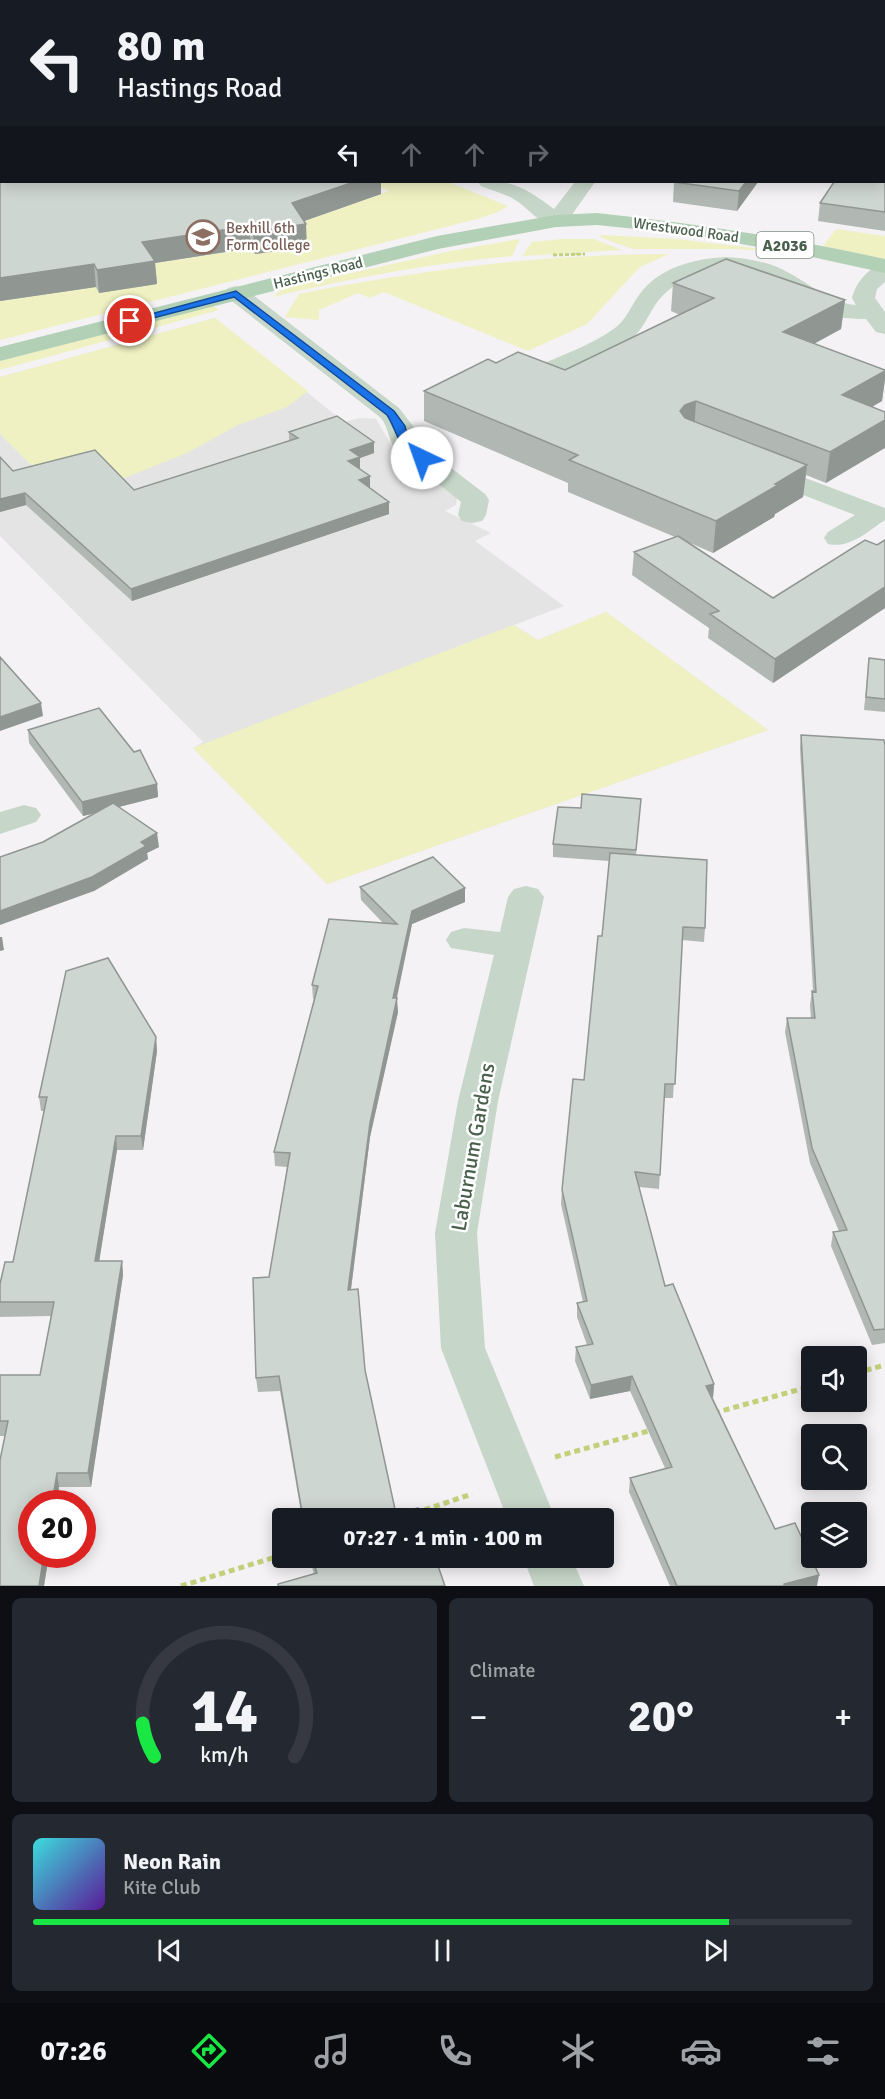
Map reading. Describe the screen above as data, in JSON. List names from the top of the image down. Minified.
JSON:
{"streets":{"main road":["Wrestwood Road","A2036","Hastings Road"],"street":["Laburnum Gardens"]},"crossings":[["Wrestwood Road","Hastings Road"]],"places":{"school or university":["Bexhill 6th Form College"]},"page":{"turn":["80 m","Hastings Road"],"limit":"20","trip":"07:27 · 1 min · 100 m","tile":"Climate","heat":["−","20°","+"],"song":["Neon Rain","Kite Club"],"tabs":"07:26","gauge":["14","km/h"]}}
